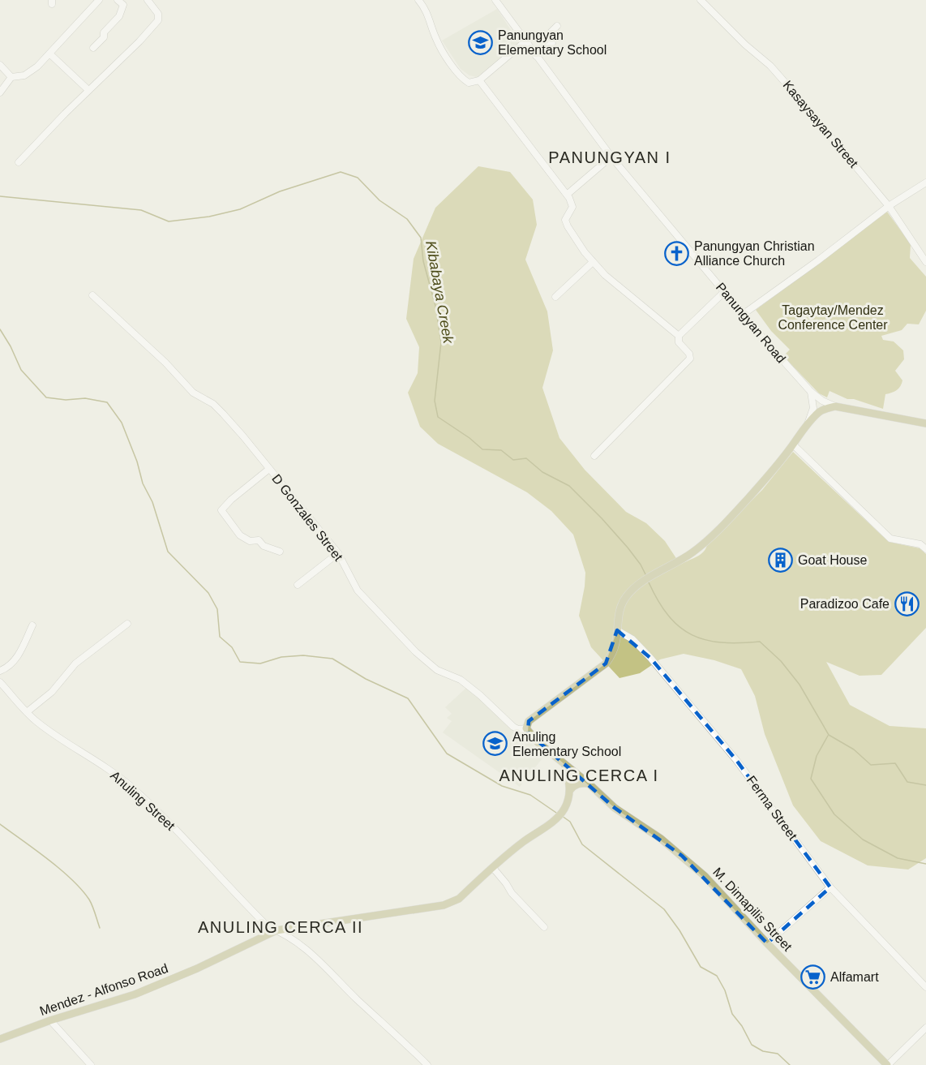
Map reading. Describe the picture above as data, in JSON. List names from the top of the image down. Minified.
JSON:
{"streets":{"main road":["M. Dimapilis Street","Mendez - Alfonso Road"],"street":["Kasaysayan Street","Panungyan Road","D Gonzales Street","Anuling Street","Ferma Street"]},"crossings":[["D Gonzales Street","M. Dimapilis Street"],["Anuling Street","Mendez - Alfonso Road"],["M. Dimapilis Street","Mendez - Alfonso Road"]],"districts":["PANUNGYAN I","ANULING CERCA I","ANULING CERCA II"],"water":["Kibabaya Creek"],"parks":["Tagaytay/Mendez Conference Center"],"places":{"school or university":["Panungyan Elementary School","Anuling Elementary School"],"church":["Panungyan Christian Alliance Church"],"building":["Goat House"],"restaurant":["Paradizoo Cafe"],"supermarket":["Alfamart"]}}
